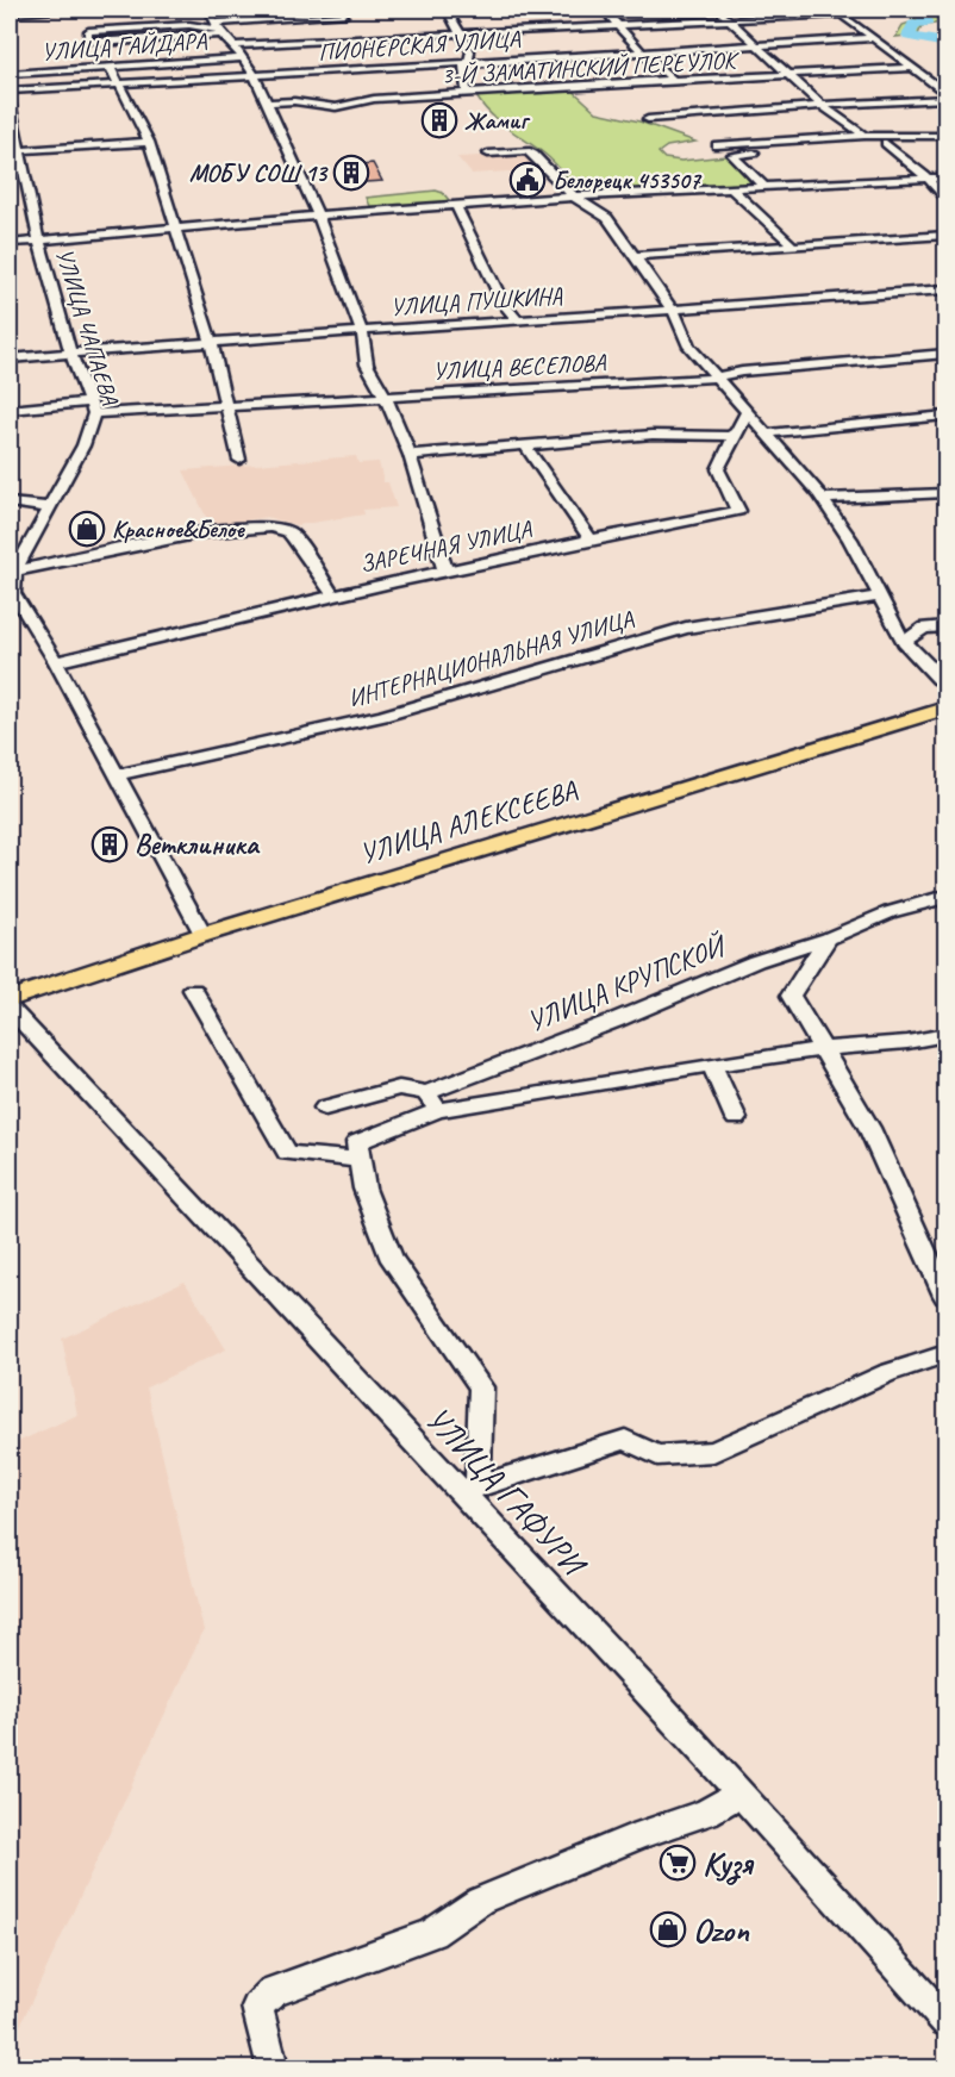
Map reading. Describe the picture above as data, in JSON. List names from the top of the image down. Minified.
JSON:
{"streets":{"main road":["УЛИЦА АЛЕКСЕЕВА"],"street":["ПИОНЕРСКАЯ УЛИЦА","УЛИЦА ГАЙДАРА","3-Й ЗАМАТИНСКИЙ ПЕРЕУЛОК","УЛИЦА ПУШКИНА","УЛИЦА ЧАПАЕВА","УЛИЦА ВЕСЕЛОВА","ЗАРЕЧНАЯ УЛИЦА","ИНТЕРНАЦИОНАЛЬНАЯ УЛИЦА","УЛИЦА КРУПСКОЙ","УЛИЦА ГАФУРИ"]},"crossings":[["УЛИЦА ПУШКИНА","УЛИЦА ЧАПАЕВА"],["УЛИЦА ЧАПАЕВА","УЛИЦА ВЕСЕЛОВА"]],"places":{"building":["Жамиг","МОБУ СОШ 13","Ветклиника"],"public building":["Белорецк 453507"],"shop":["Красное&Белое","Ozon"],"supermarket":["Кузя"]}}
